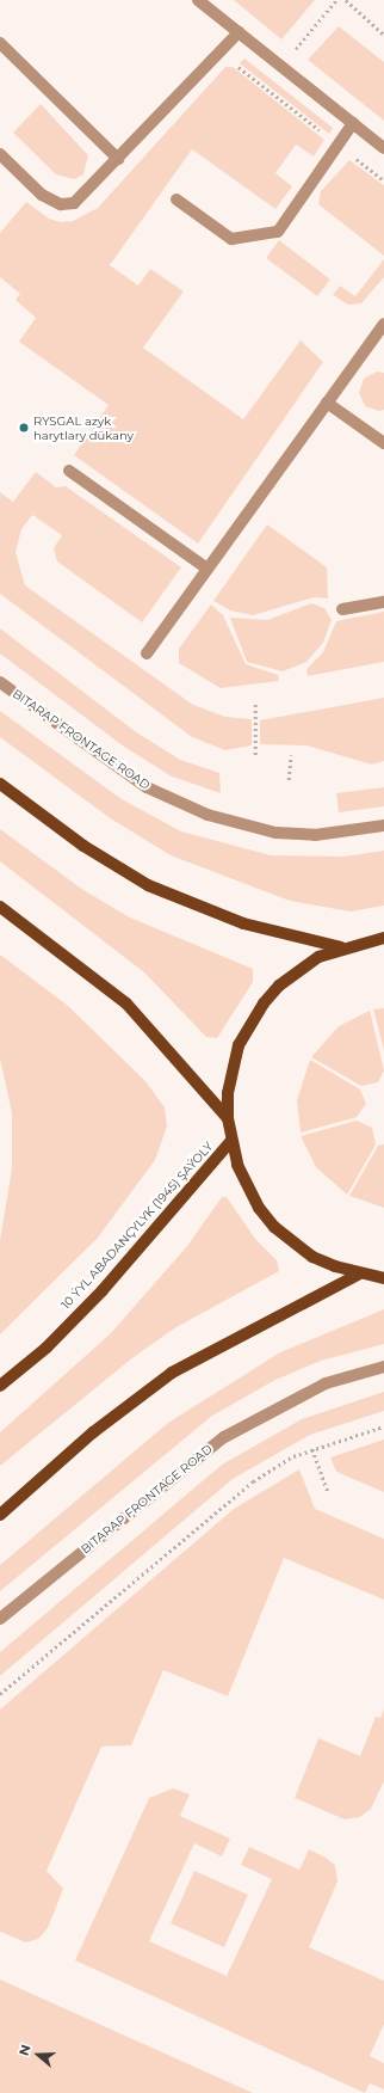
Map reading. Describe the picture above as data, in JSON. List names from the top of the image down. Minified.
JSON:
{"streets":{"main road":["10 ÝYL ABADANÇYLYK (1945) ŞAÝOLY"],"street":["BITARAP FRONTAGE ROAD"]},"places":["RYSGAL azyk harytlary dükany"],"north":"left"}
